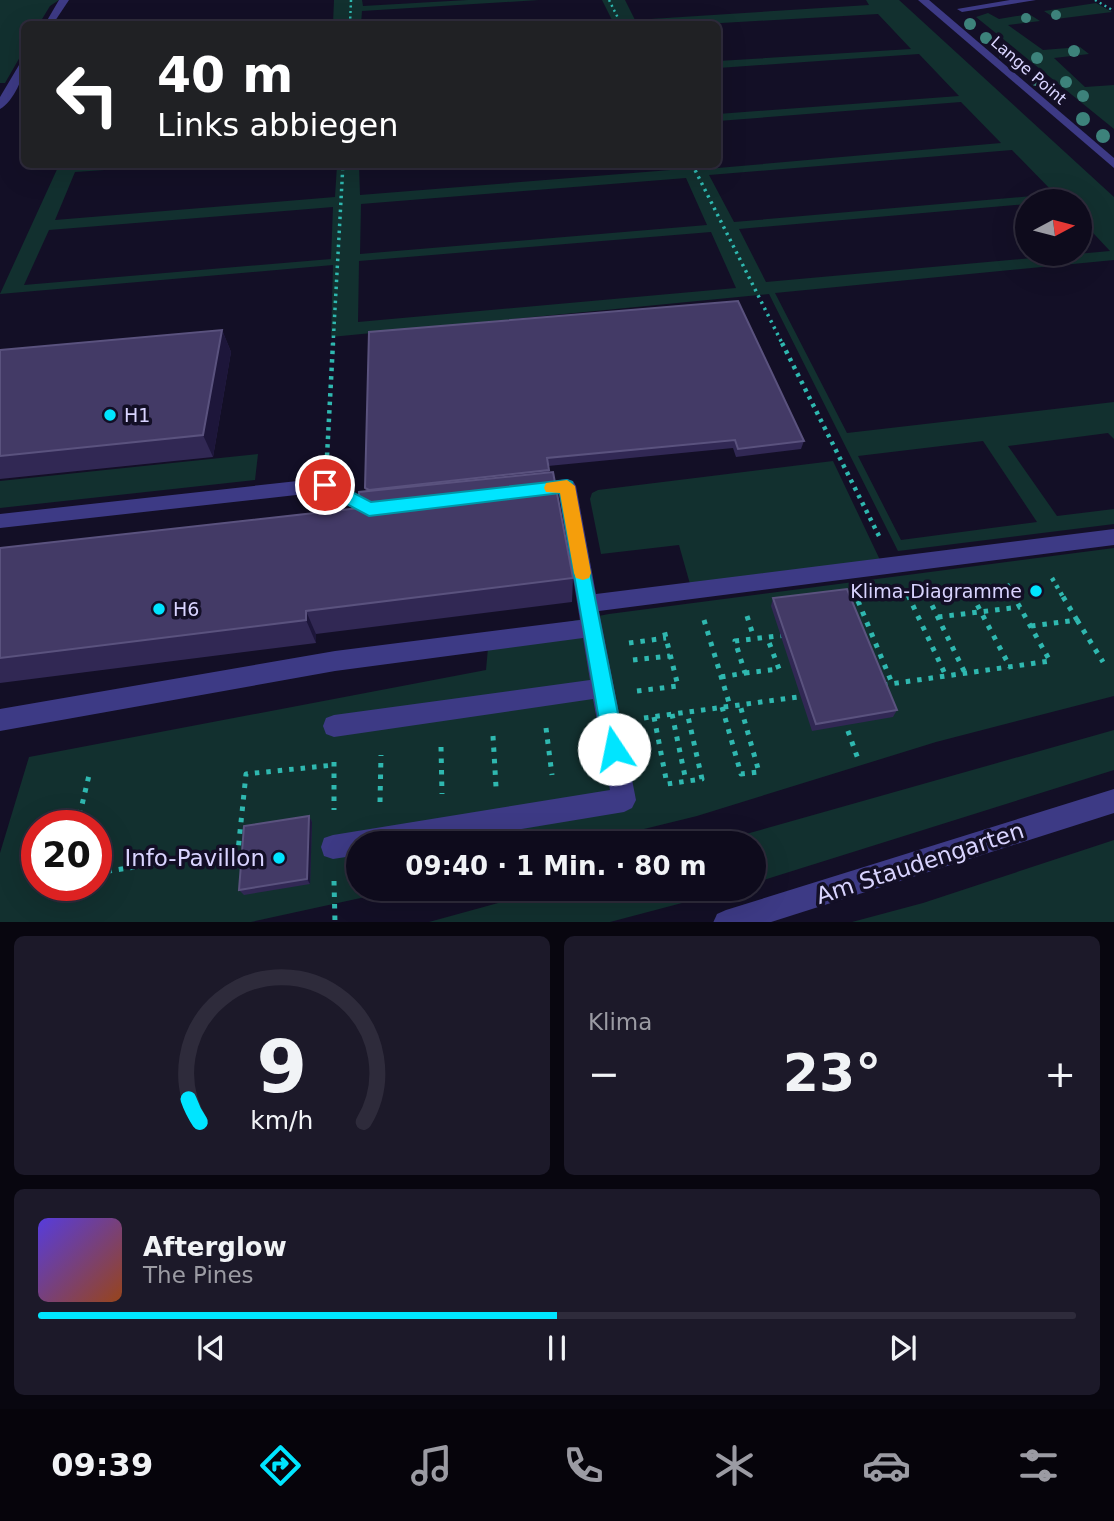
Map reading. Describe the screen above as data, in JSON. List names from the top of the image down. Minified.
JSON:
{"streets":{"street":["Lange Point","Am Staudengarten"]},"places":["H1","Klima-Diagramme","H6","Info-Pavillon"],"north":"right","page":{"turn":["40 m","Links abbiegen"],"limit":"20","trip":"09:40 · 1 Min. · 80 m","tile":"Klima","heat":["−","23°","+"],"song":["Afterglow","The Pines"],"tabs":"09:39","gauge":["9","km/h"]}}
